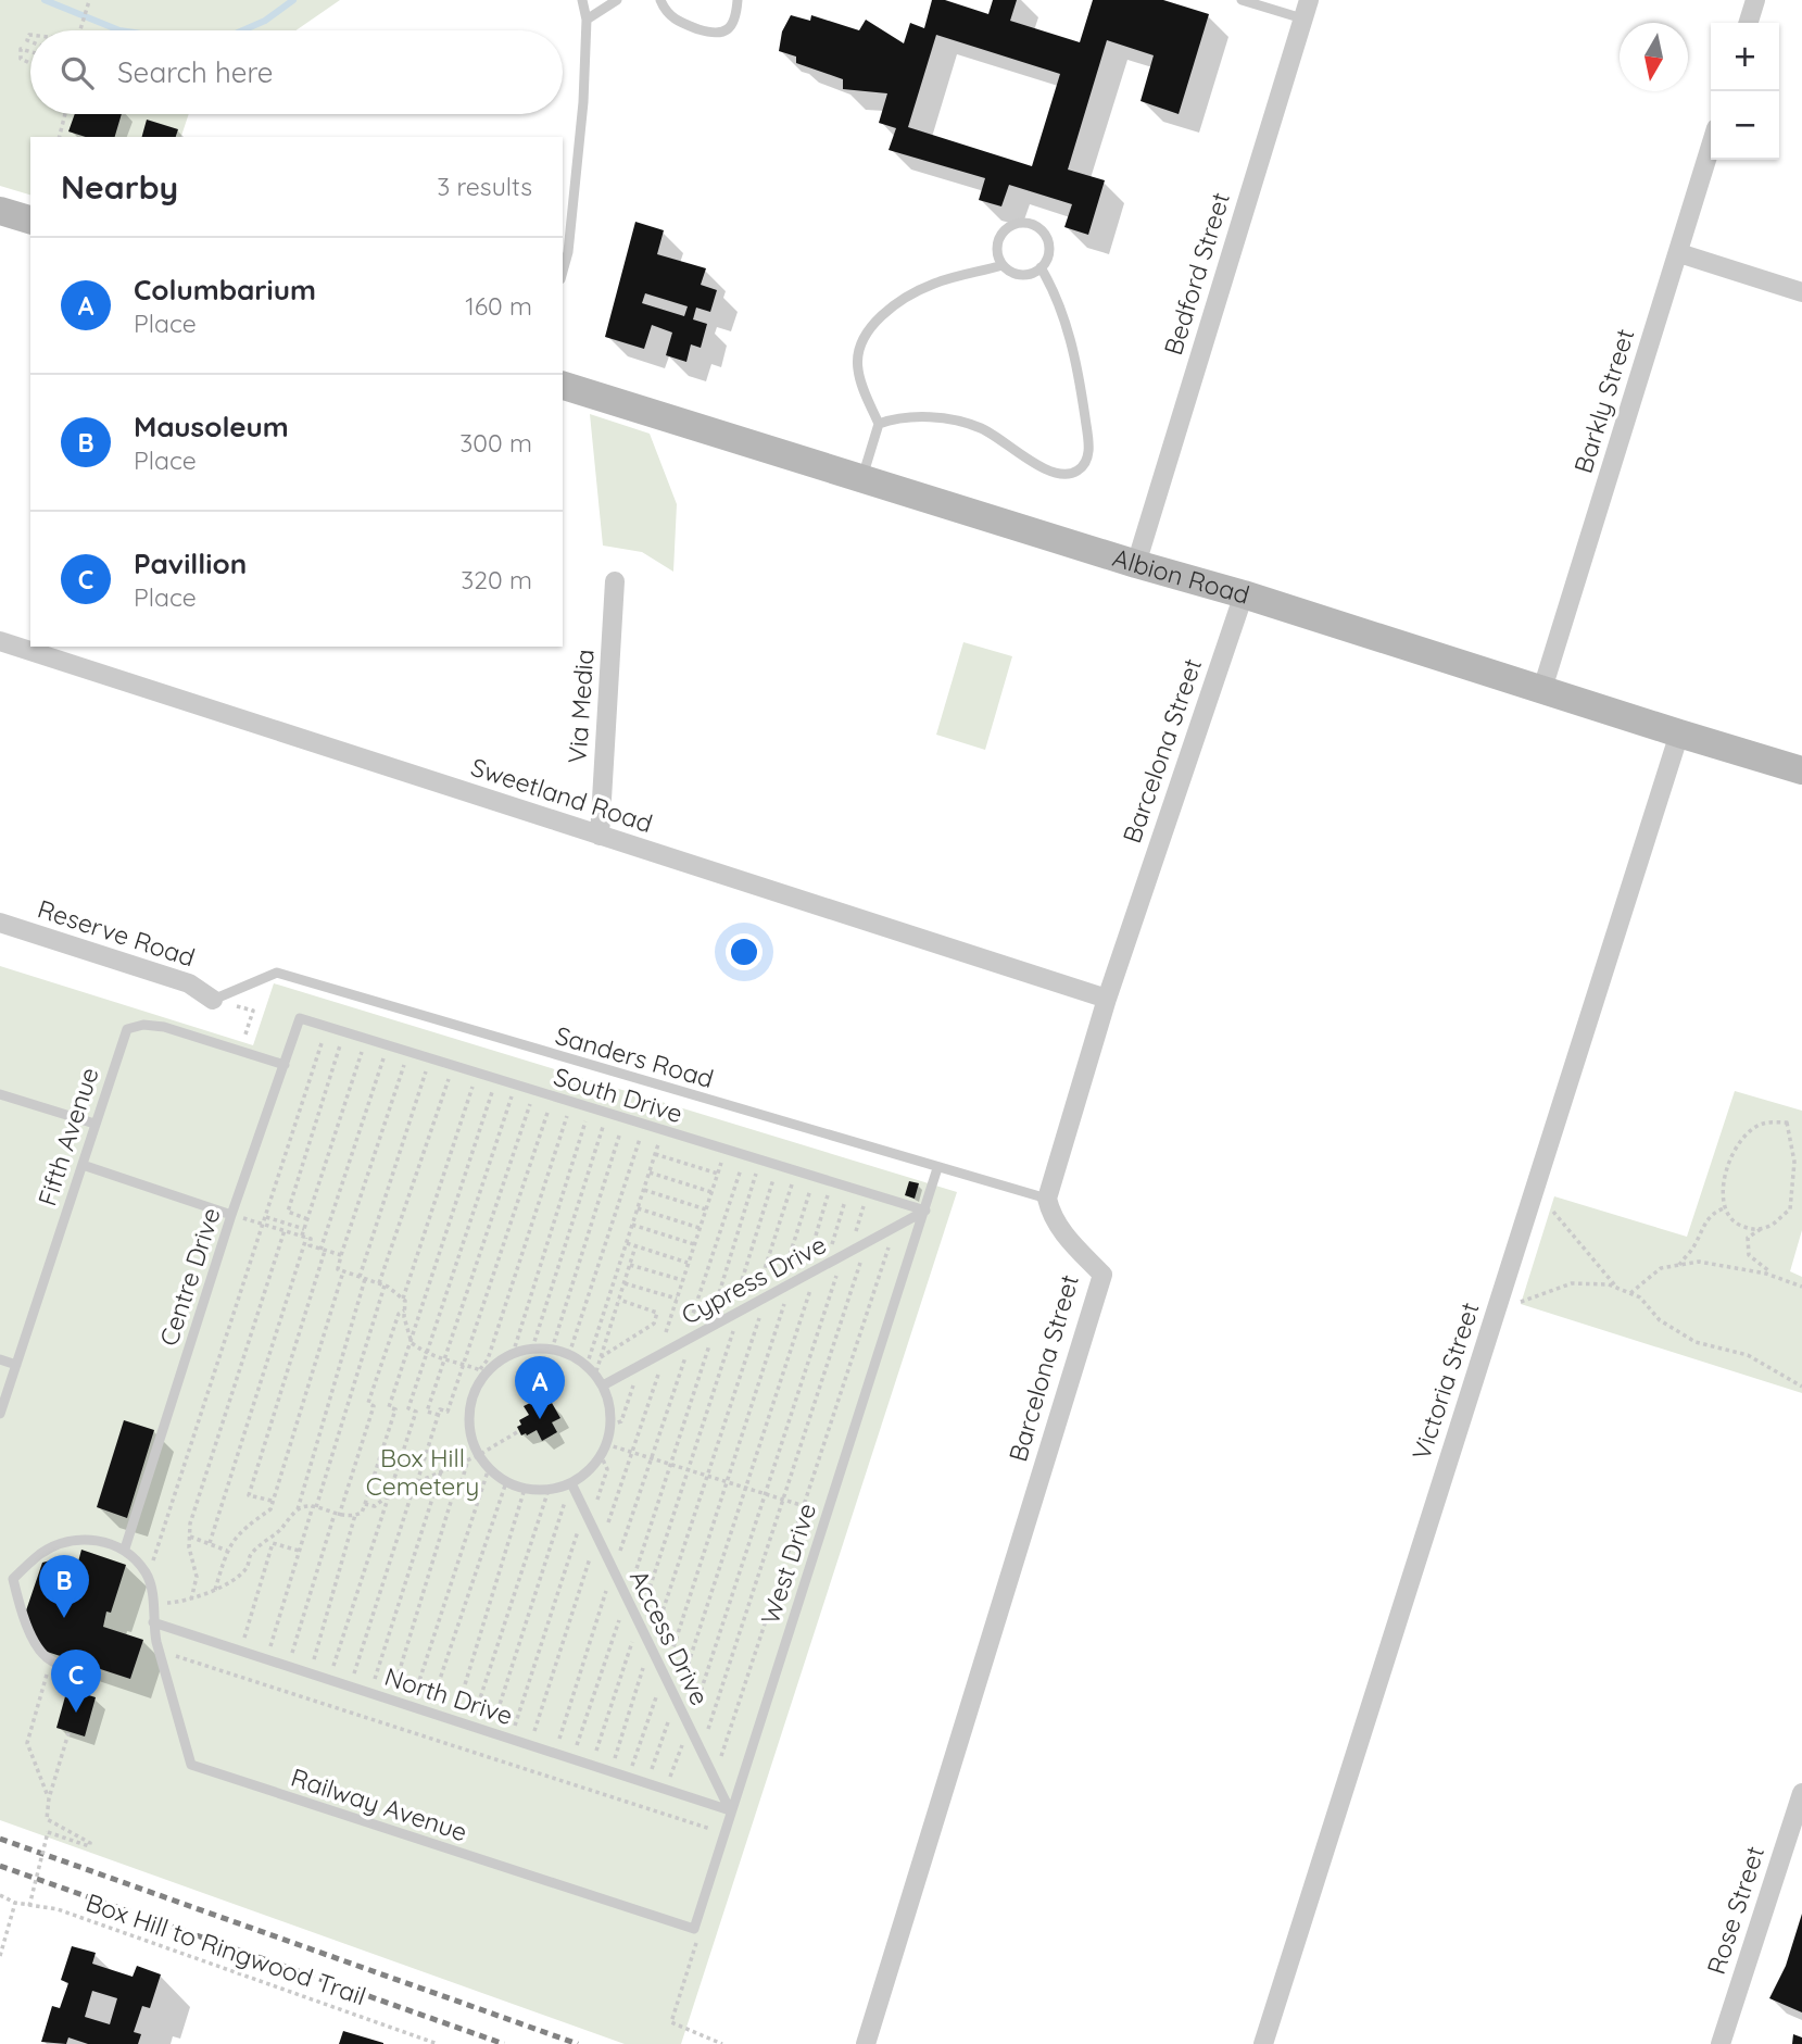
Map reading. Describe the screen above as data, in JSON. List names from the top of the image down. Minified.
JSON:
{"streets":{"street":["Bedford Street","Barkly Street","Albion Road","Via Media","Barcelona Street","Sweetland Road","Reserve Road","Victoria Street","Rose Street"],"lane":["Sanders Road","South Drive","Fifth Avenue","Centre Drive","Cypress Drive","West Drive","Access Drive","North Drive","Railway Avenue"],"path":["Box Hill to Ringwood Trail"]},"crossings":[["Bedford Street","Albion Road"],["Barkly Street","Albion Road"],["Albion Road","Barcelona Street"],["Albion Road","Victoria Street"],["Via Media","Sweetland Road"],["Barcelona Street","Sweetland Road"],["Barcelona Street","Sanders Road"],["Reserve Road","Sanders Road"],["Sanders Road","West Drive"],["South Drive","Centre Drive"],["South Drive","Cypress Drive"],["South Drive","West Drive"],["Fifth Avenue","Centre Drive"],["Cypress Drive","West Drive"],["Cypress Drive","Access Drive"],["West Drive","Access Drive"],["West Drive","North Drive"],["West Drive","Railway Avenue"],["Access Drive","North Drive"],["North Drive","Railway Avenue"]],"parks":["Box Hill Cemetery"],"north":"bottom","page":{"map_buttons":["+","−"],"search":"Search here","heading":["Nearby","3 results"],"list":[{"mark":"A","name":"Columbarium","note":"Place","value":"160 m"},{"mark":"B","name":"Mausoleum","note":"Place","value":"300 m"},{"mark":"C","name":"Pavillion","note":"Place","value":"320 m"}],"pins":["A","B","C"]}}
